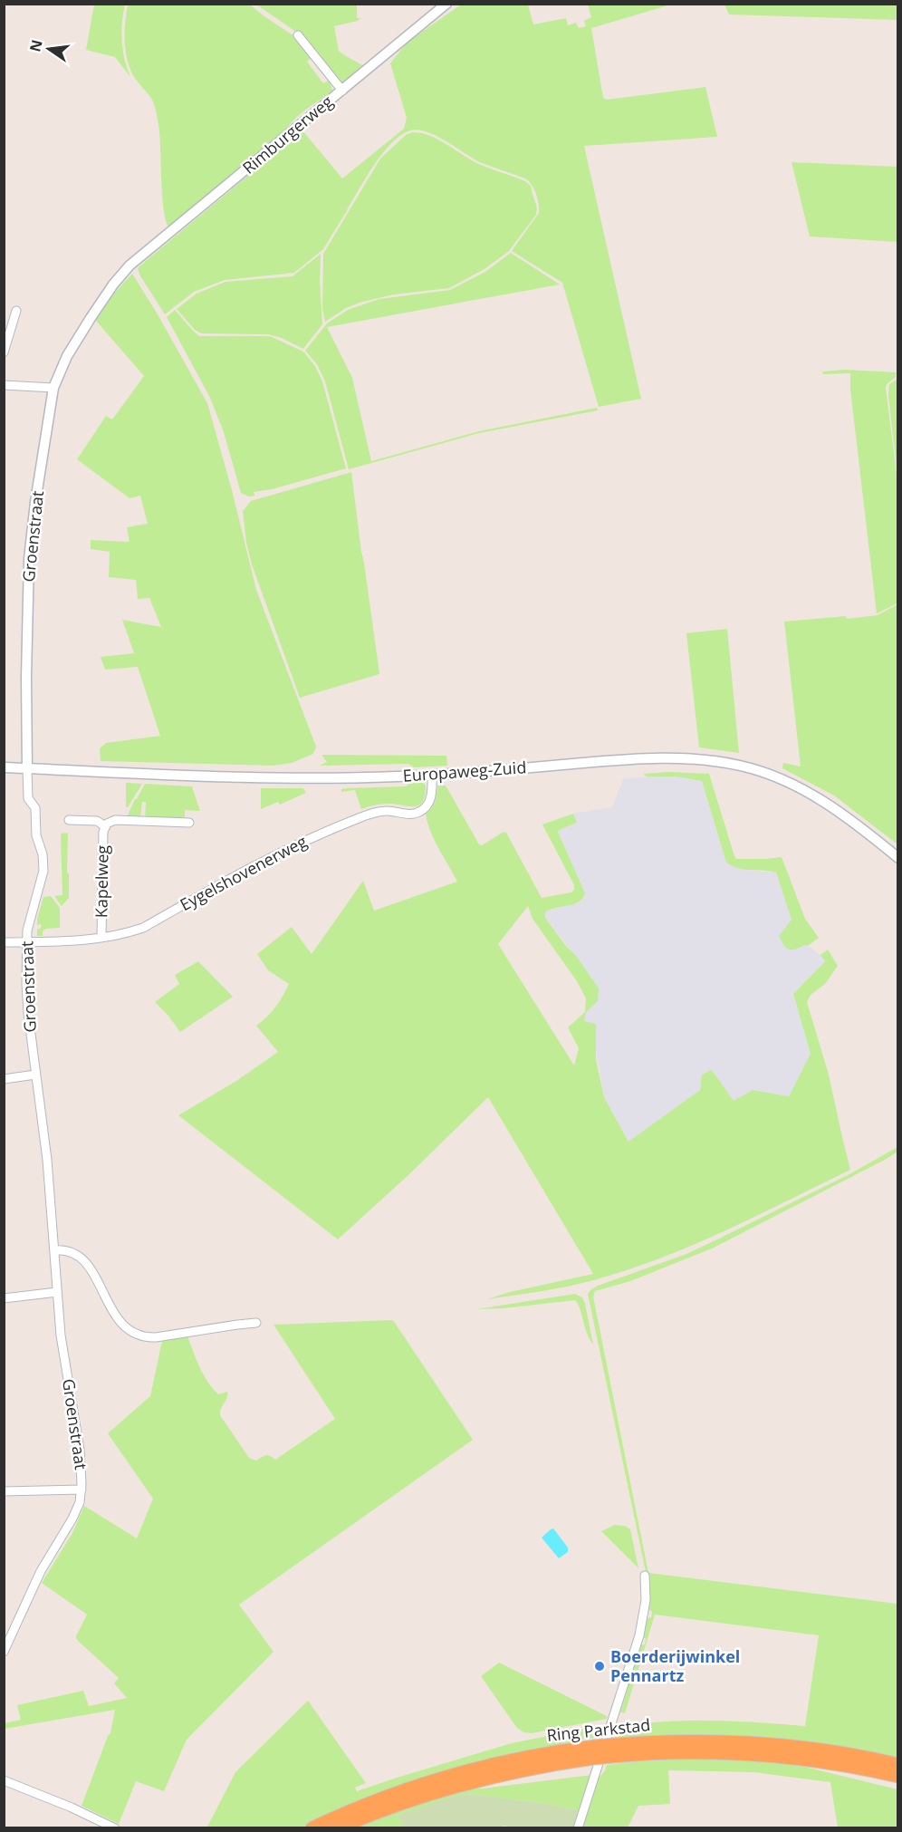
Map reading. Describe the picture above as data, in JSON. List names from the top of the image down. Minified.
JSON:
{"streets":{"highway":["Ring Parkstad"],"street":["Rimburgerweg","Groenstraat","Europaweg-Zuid","Eygelshovenerweg","Kapelweg"]},"crossings":[["Rimburgerweg","Groenstraat"],["Groenstraat","Europaweg-Zuid"],["Groenstraat","Eygelshovenerweg"],["Europaweg-Zuid","Eygelshovenerweg"],["Eygelshovenerweg","Kapelweg"]],"places":["Boerderijwinkel Pennartz"],"north":"left"}
